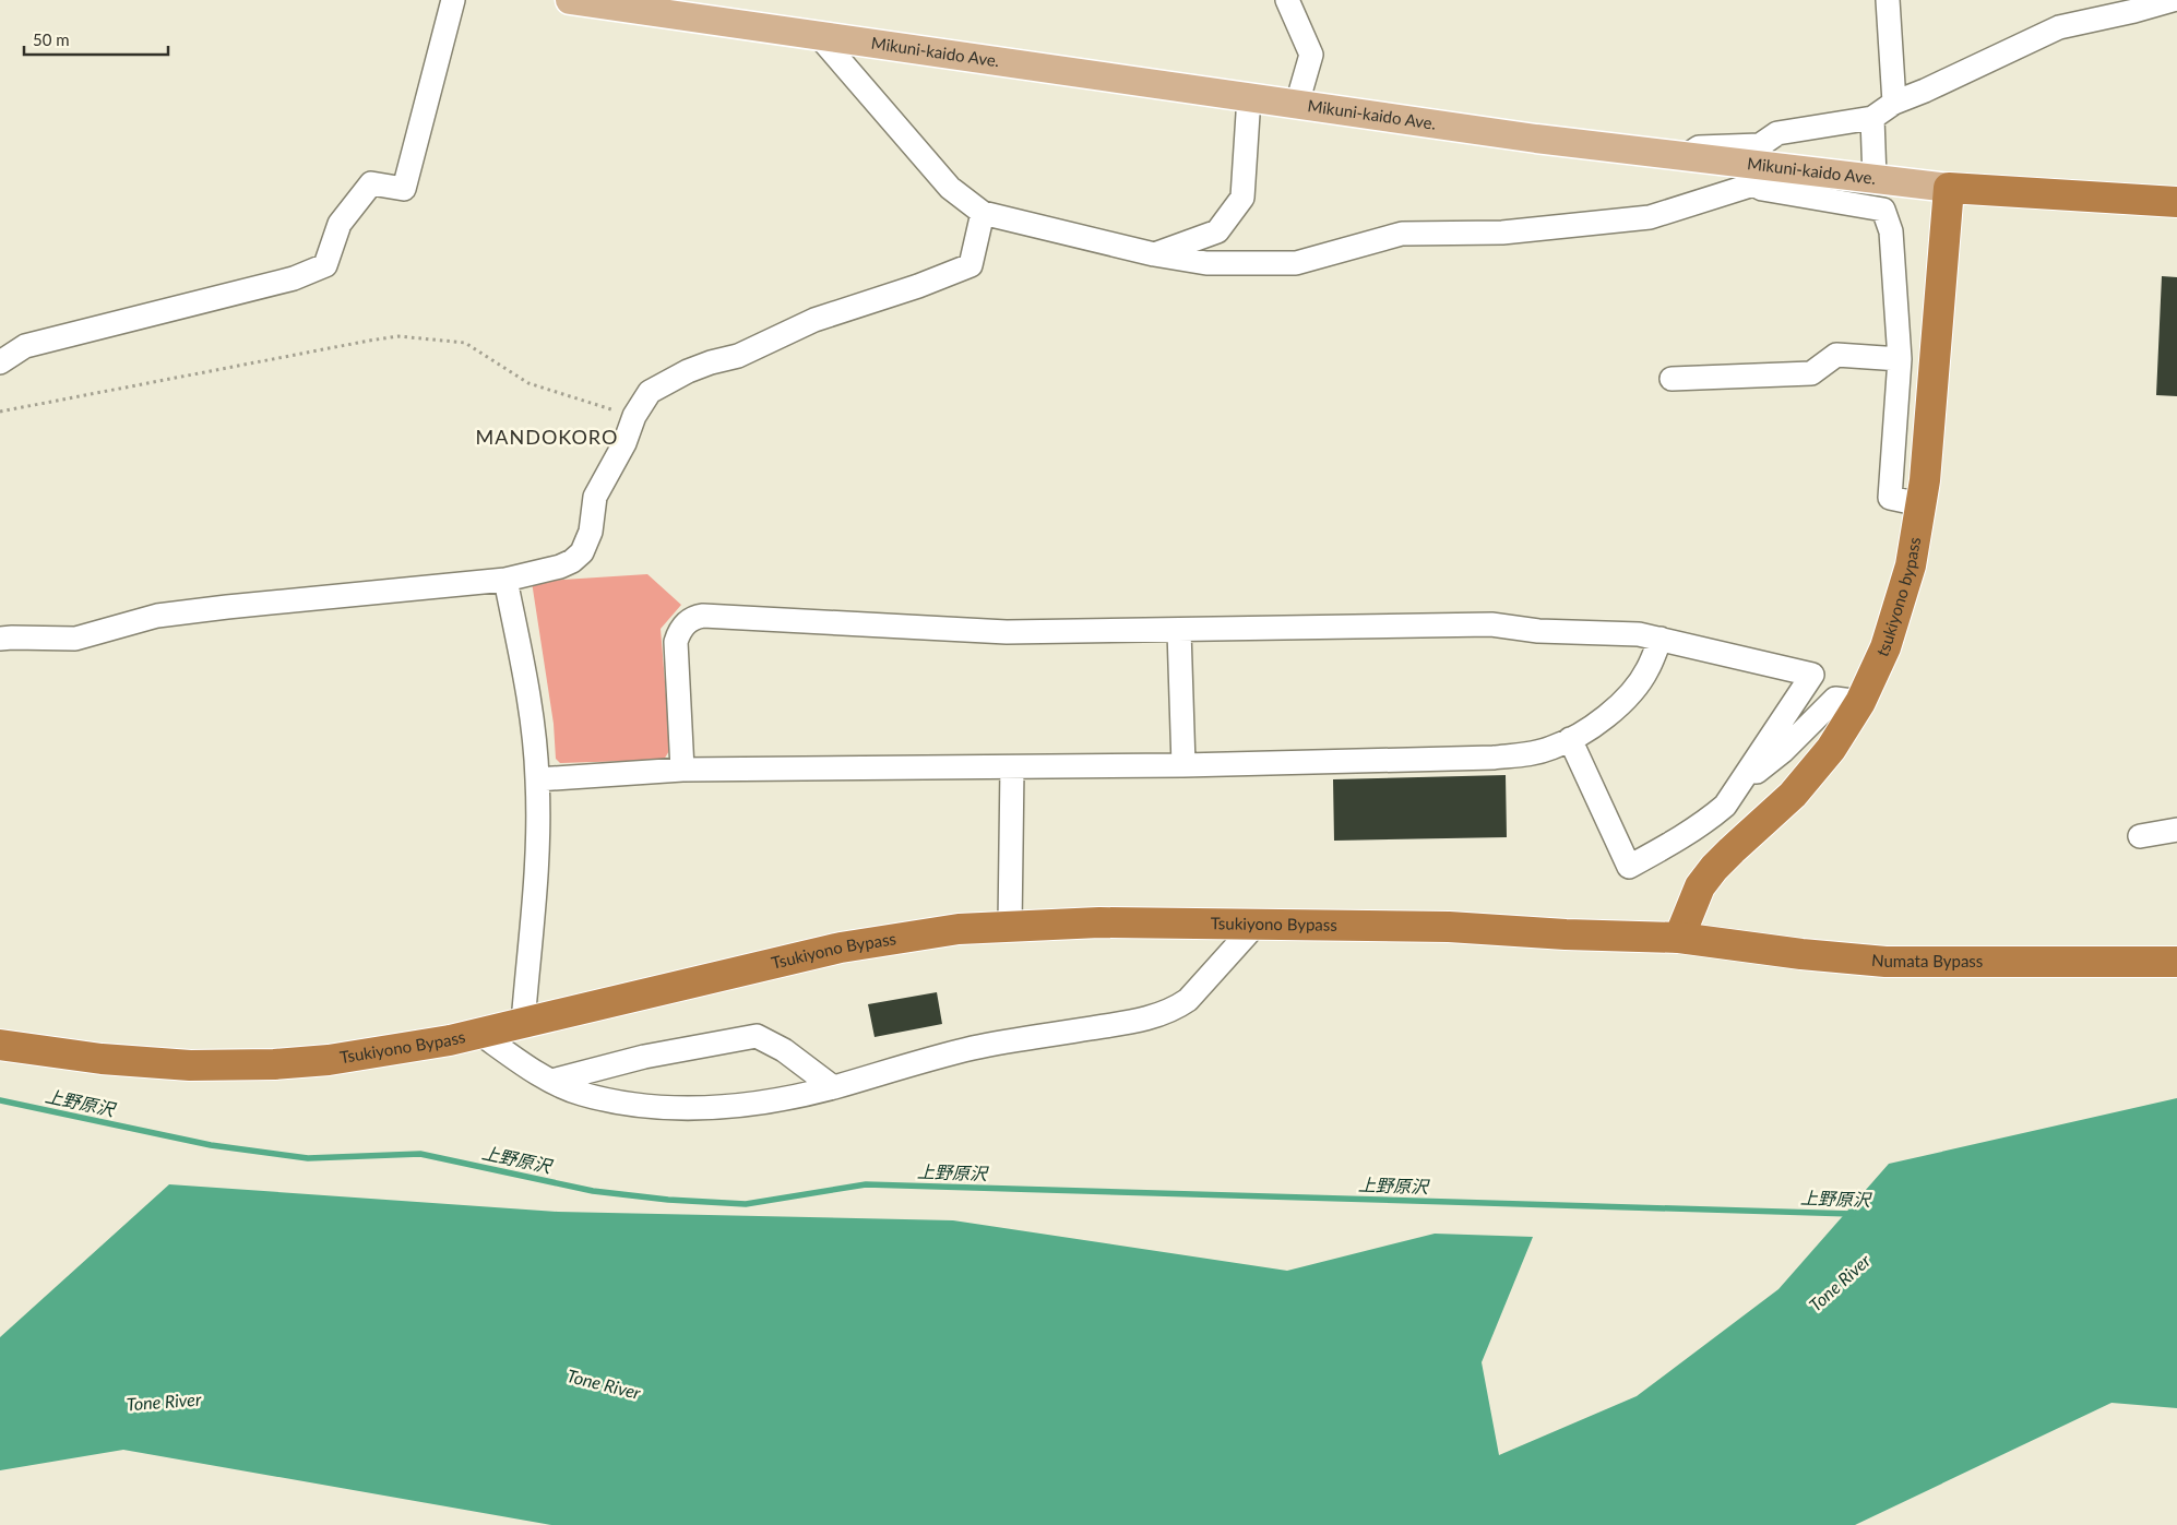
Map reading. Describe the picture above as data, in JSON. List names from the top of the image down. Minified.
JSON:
{"streets":{"highway":["Mikuni-kaido Ave.","tsukiyono bypass","Tsukiyono Bypass","Numata Bypass"]},"crossings":[["Mikuni-kaido Ave.","tsukiyono bypass"],["tsukiyono bypass","Tsukiyono Bypass"],["tsukiyono bypass","Numata Bypass"],["Tsukiyono Bypass","Numata Bypass"]],"districts":["MANDOKORO"],"water":["上野原沢","Tone River"],"scale_bar":"50 m"}
